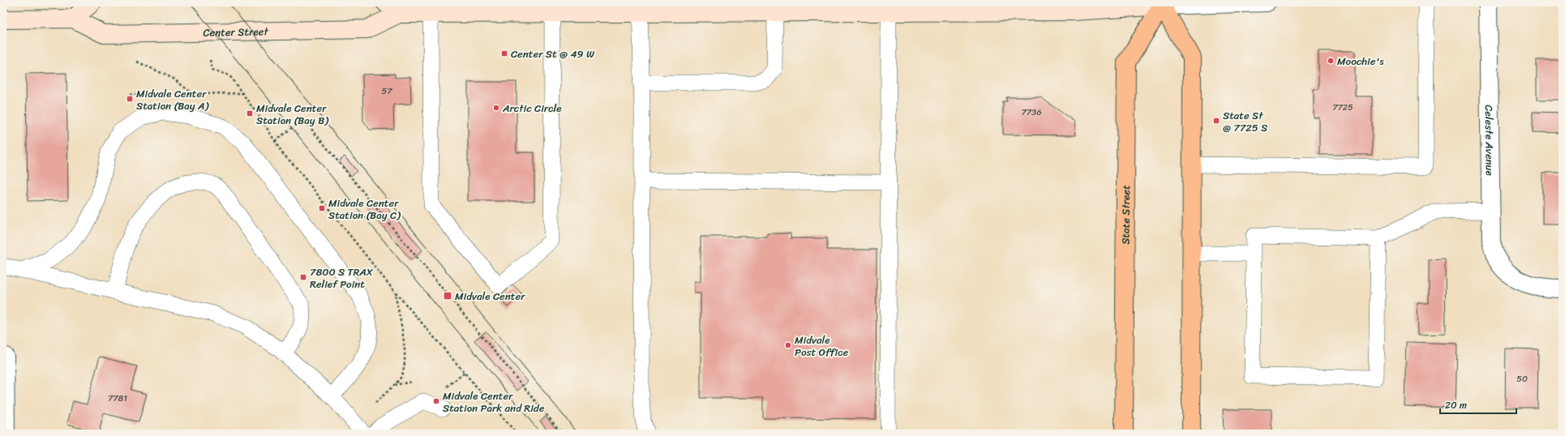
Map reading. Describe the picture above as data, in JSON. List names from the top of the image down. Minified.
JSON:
{"streets":{"main road":["Center Street","State Street"],"street":["Celeste Avenue"]},"crossings":[["Center Street","State Street"]],"places":{"transit":["Center St @ 49 W","Midvale Center Station (Bay A)","Midvale Center Station (Bay B)","State St @ 7725 S","Midvale Center Station (Bay C)","7800 S TRAX Relief Point","Midvale Center"],"other":["Moochie's","Arctic Circle","Midvale Post Office","Midvale Center Station Park and Ride"]},"house_numbers":["57","7725","7736","50","7781"],"scale_bar":"20 m"}
